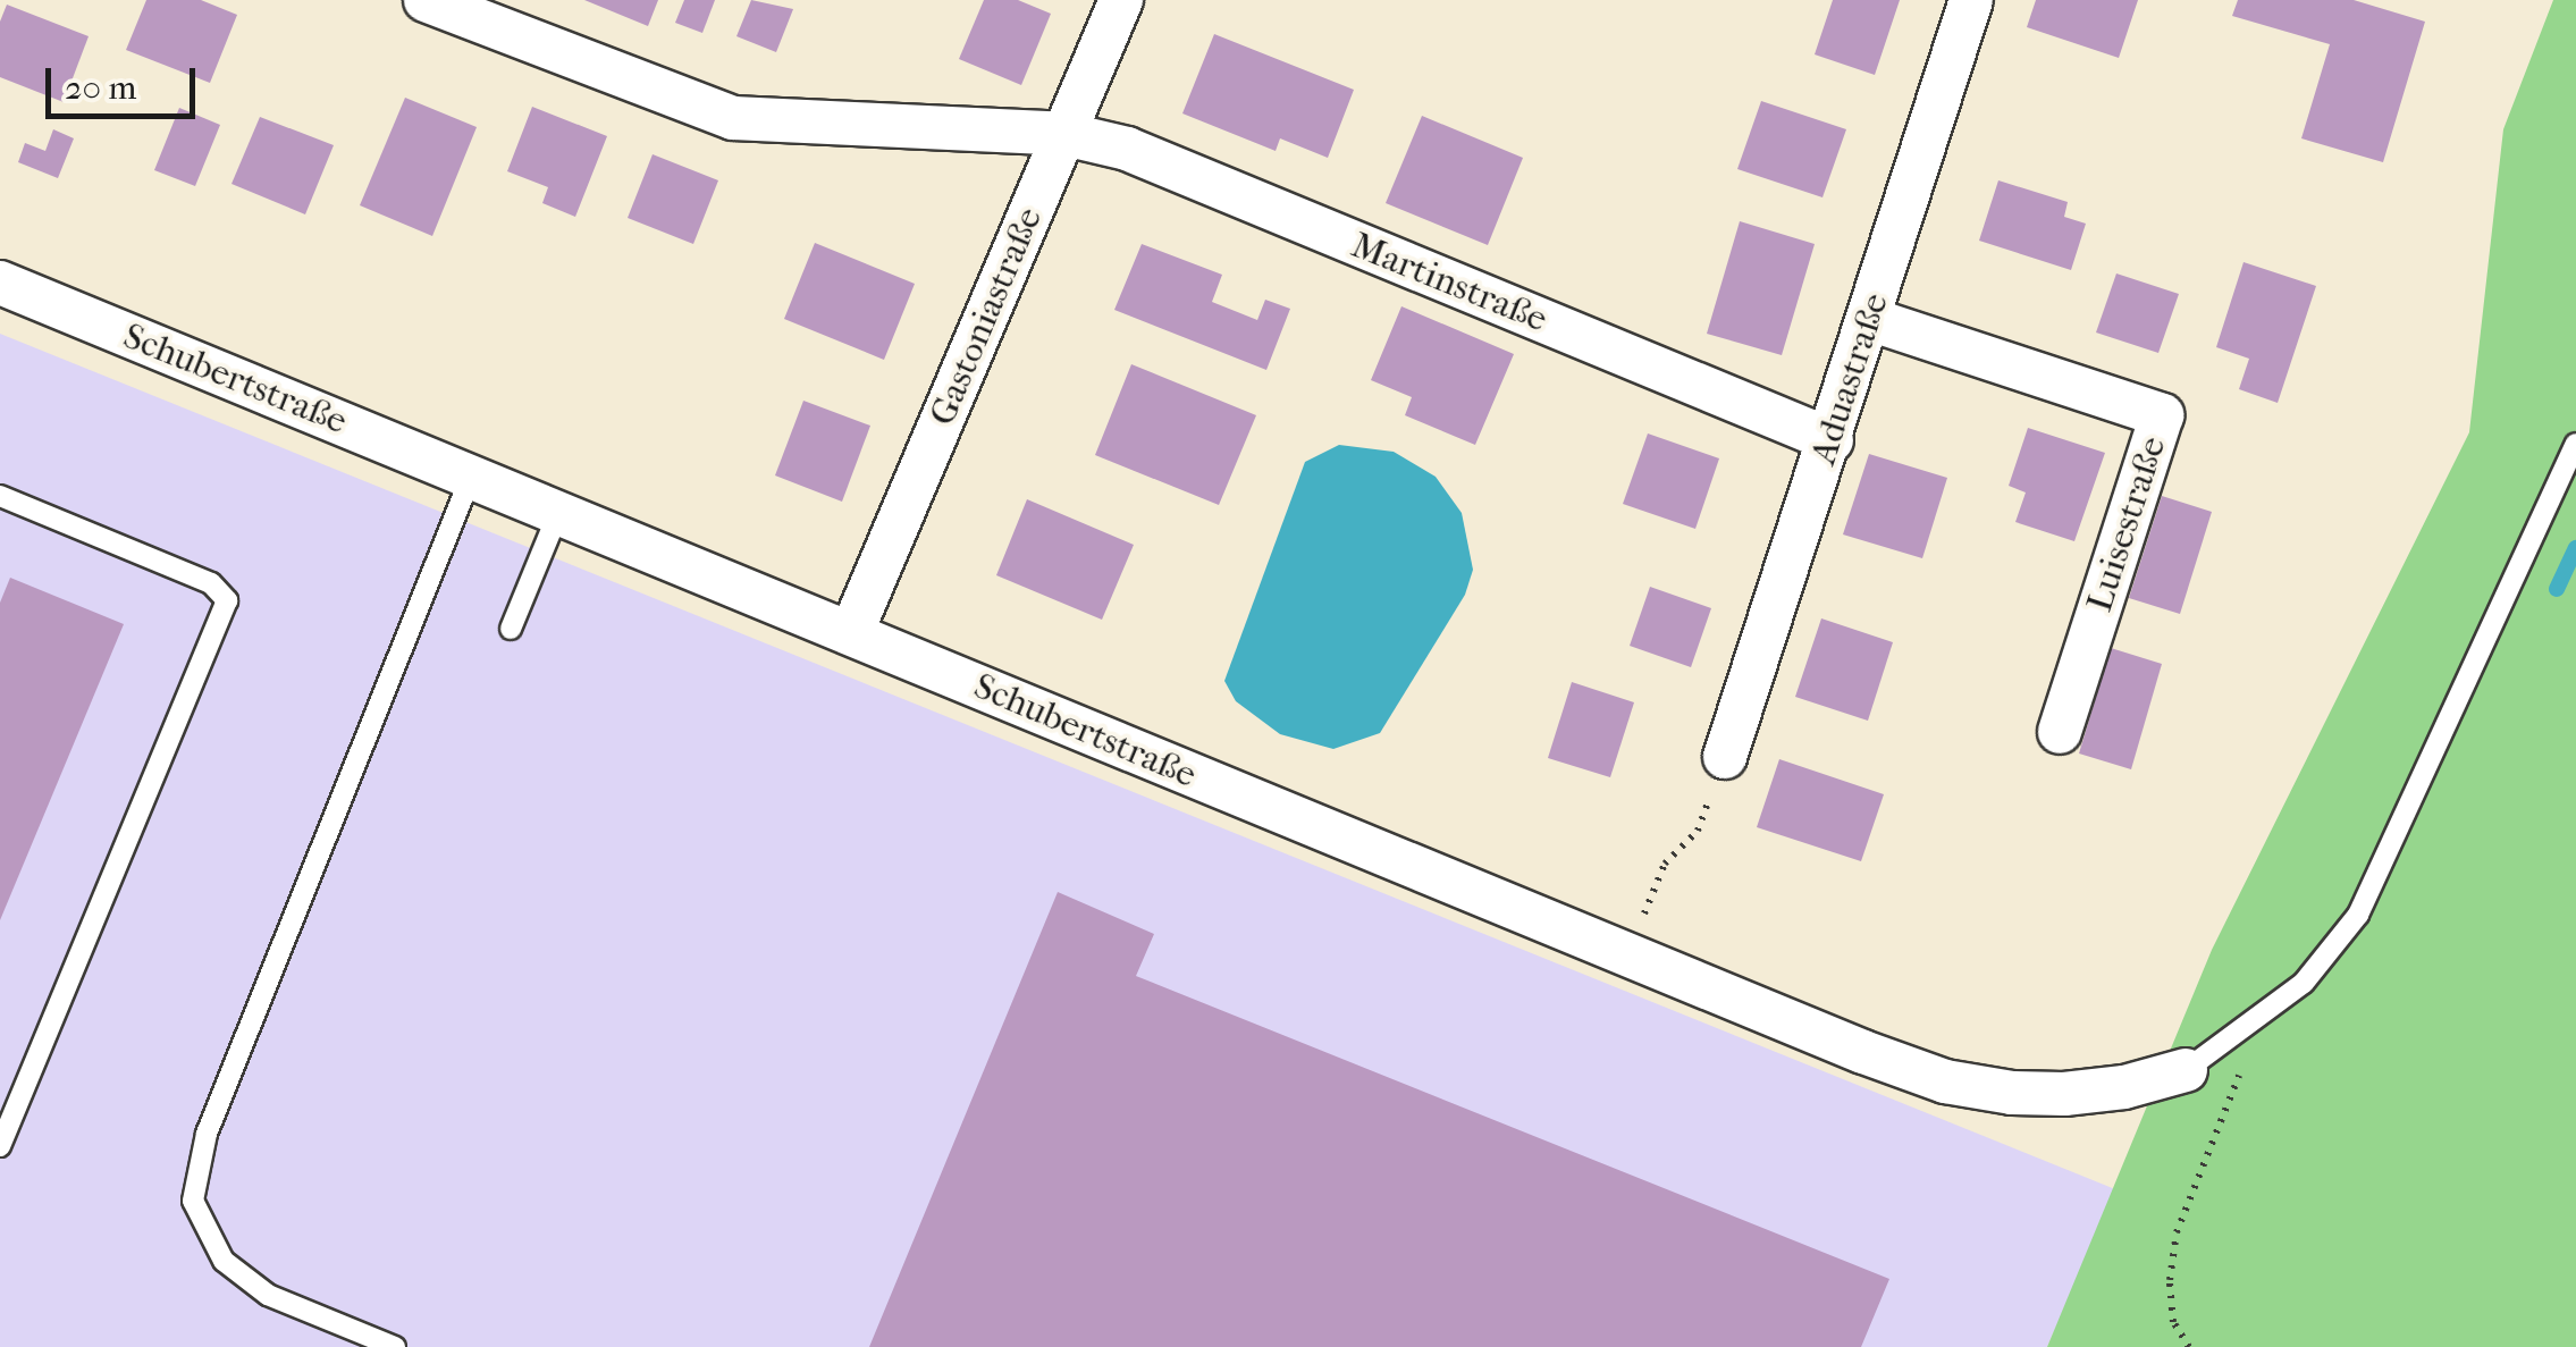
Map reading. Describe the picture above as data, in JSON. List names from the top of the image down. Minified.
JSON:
{"streets":{"street":["Martinstraße","Gastoniastraße","Schubertstraße","Aduastraße","Luisestraße"]},"crossings":[["Martinstraße","Gastoniastraße"],["Martinstraße","Aduastraße"],["Gastoniastraße","Schubertstraße"],["Aduastraße","Luisestraße"]],"scale_bar":"20 m"}
